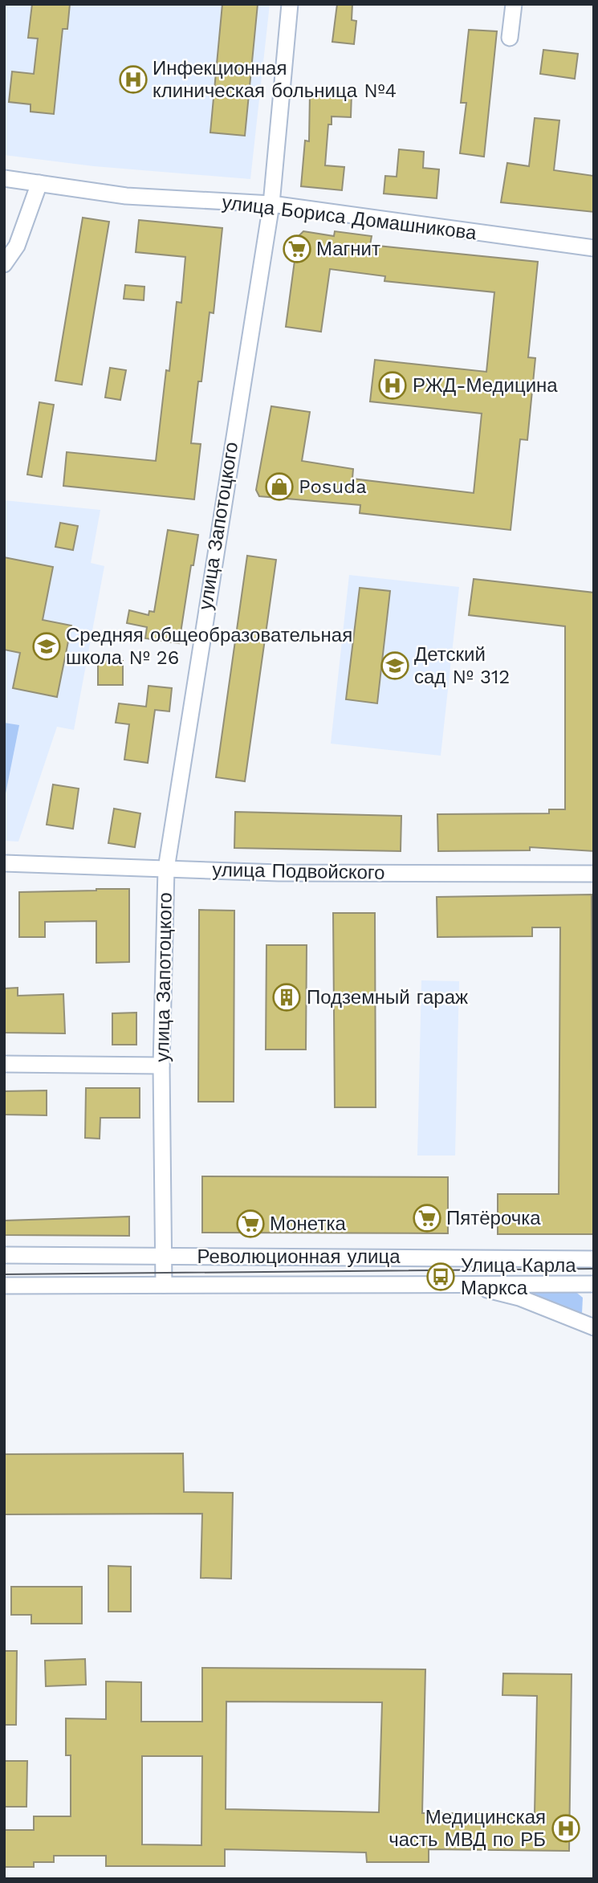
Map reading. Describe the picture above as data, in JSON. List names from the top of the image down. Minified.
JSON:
{"streets":{"street":["улица Бориса Домашникова","улица Запотоцкого","улица Подвойского","Революционная улица"]},"crossings":[["улица Бориса Домашникова","улица Запотоцкого"],["улица Запотоцкого","улица Подвойского"],["улица Запотоцкого","Революционная улица"]],"places":{"hospital":["Инфекционная клиническая больница №4","РЖД-Медицина","Медицинская часть МВД по РБ"],"supermarket":["Магнит","Пятёрочка","Монетка"],"shop":["Posuda"],"school or university":["Средняя общеобразовательная школа № 26","Детский сад № 312"],"building":["Подземный гараж"],"bus stop":["Улица Карла Маркса"]}}
